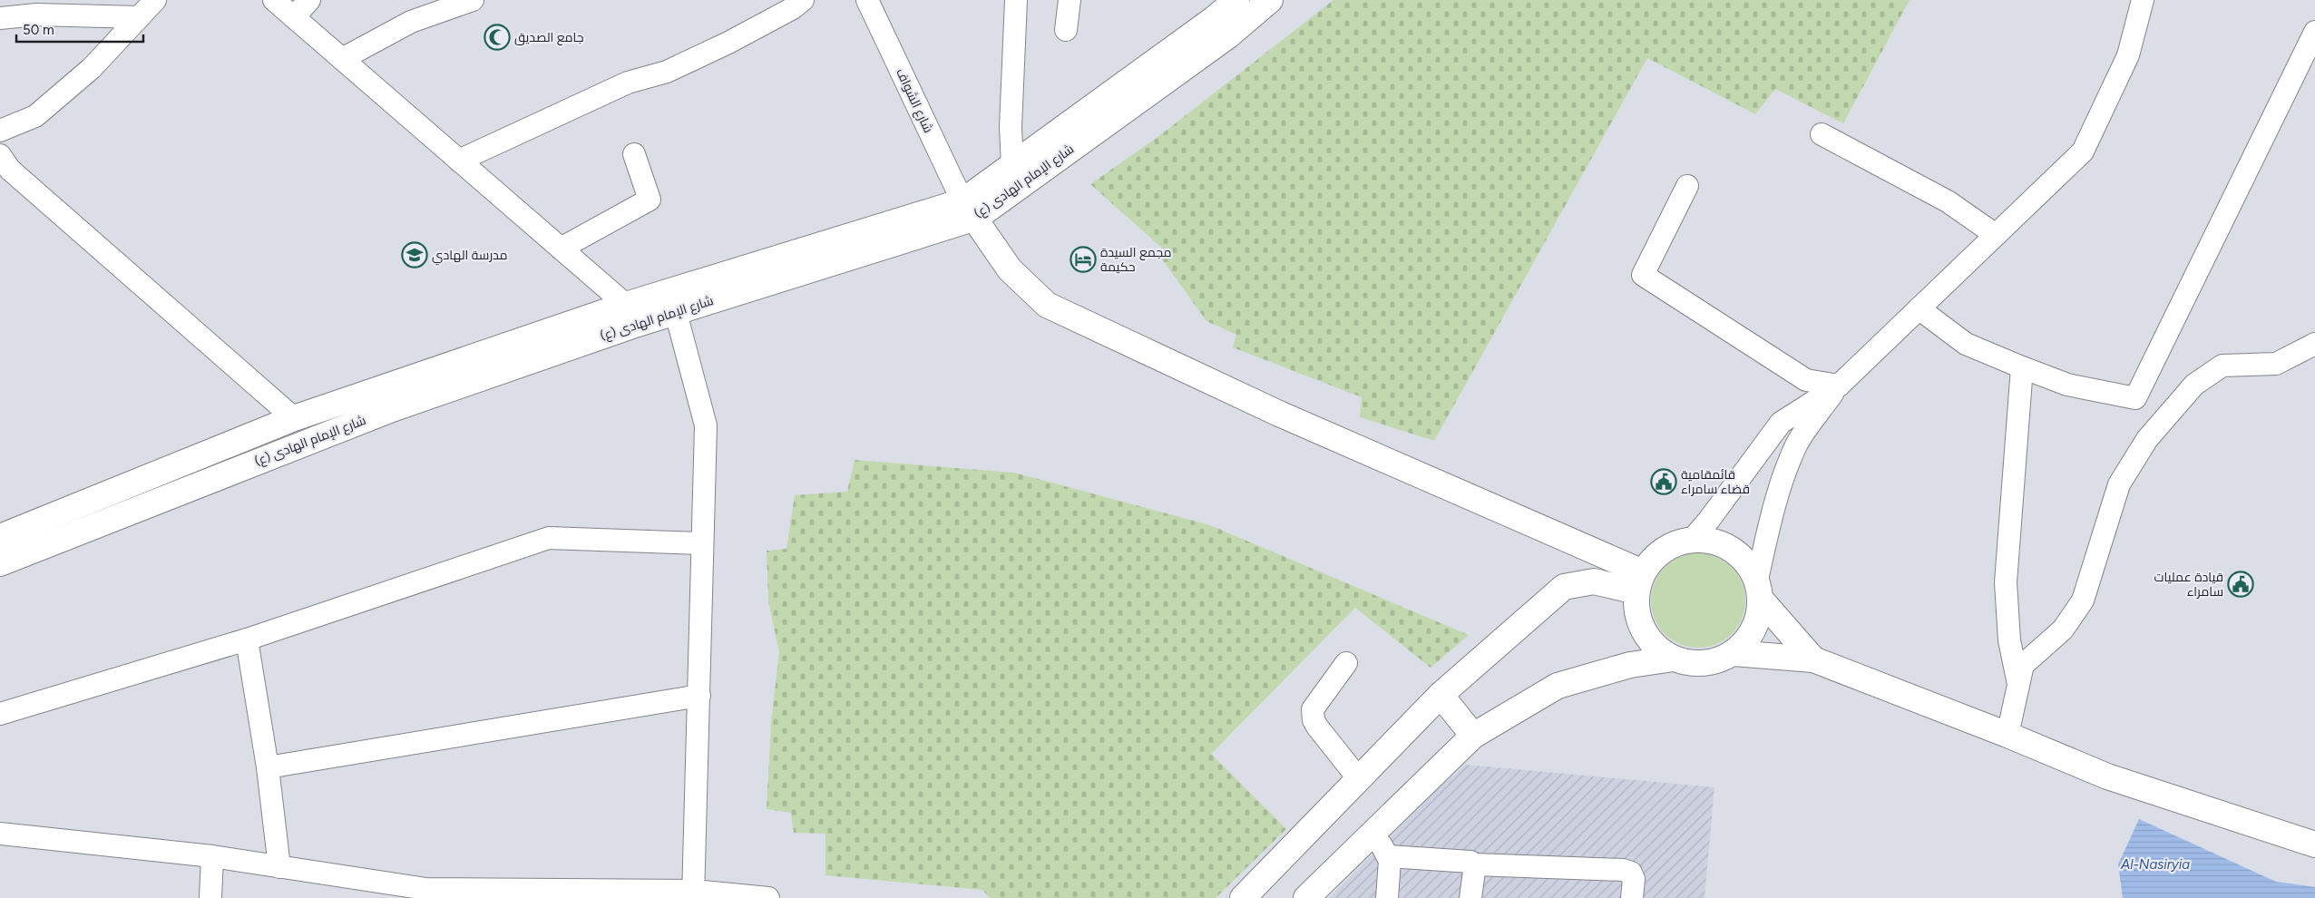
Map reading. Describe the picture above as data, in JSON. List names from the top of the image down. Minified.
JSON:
{"streets":{"main road":["شارع الإمام الهادی (ع)"],"street":["شارع الشواف"]},"crossings":[["شارع الشواف","شارع الإمام الهادی (ع)"]],"water":["Al-Nasiryia"],"places":{"mosque":["جامع الصديق"],"school or university":["مدرسة الهادي"],"hotel":["مجمع السيدة حكيمة"],"public building":["قائمقامية قضاء سامراء","قيادة عمليات سامراء"]},"scale_bar":"50 m"}
